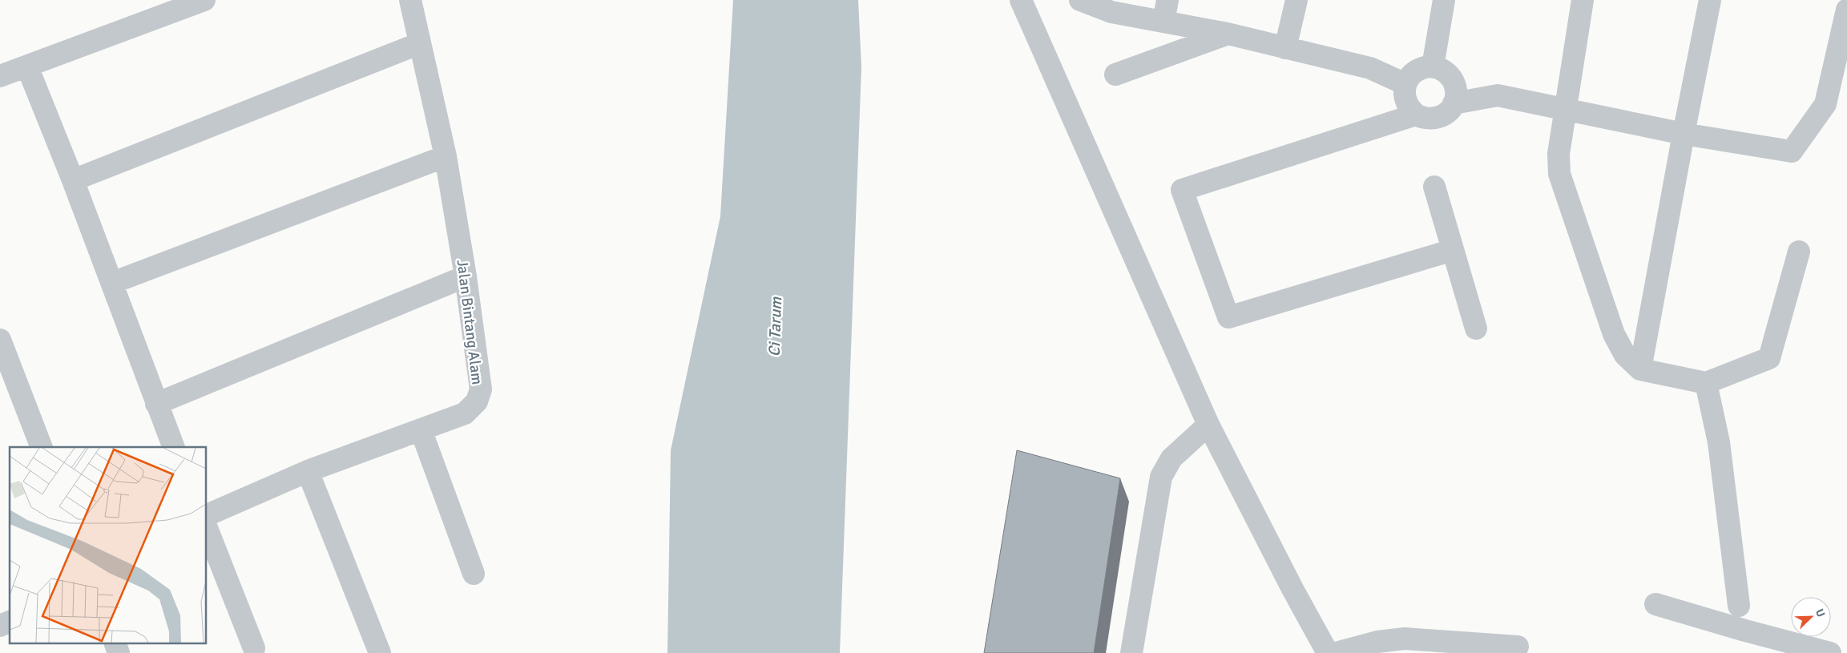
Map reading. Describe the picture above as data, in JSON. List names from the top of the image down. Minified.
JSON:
{"streets":{"street":["Jalan Bintang Alam"]},"water":["Ci Tarum"],"north":"top right"}
